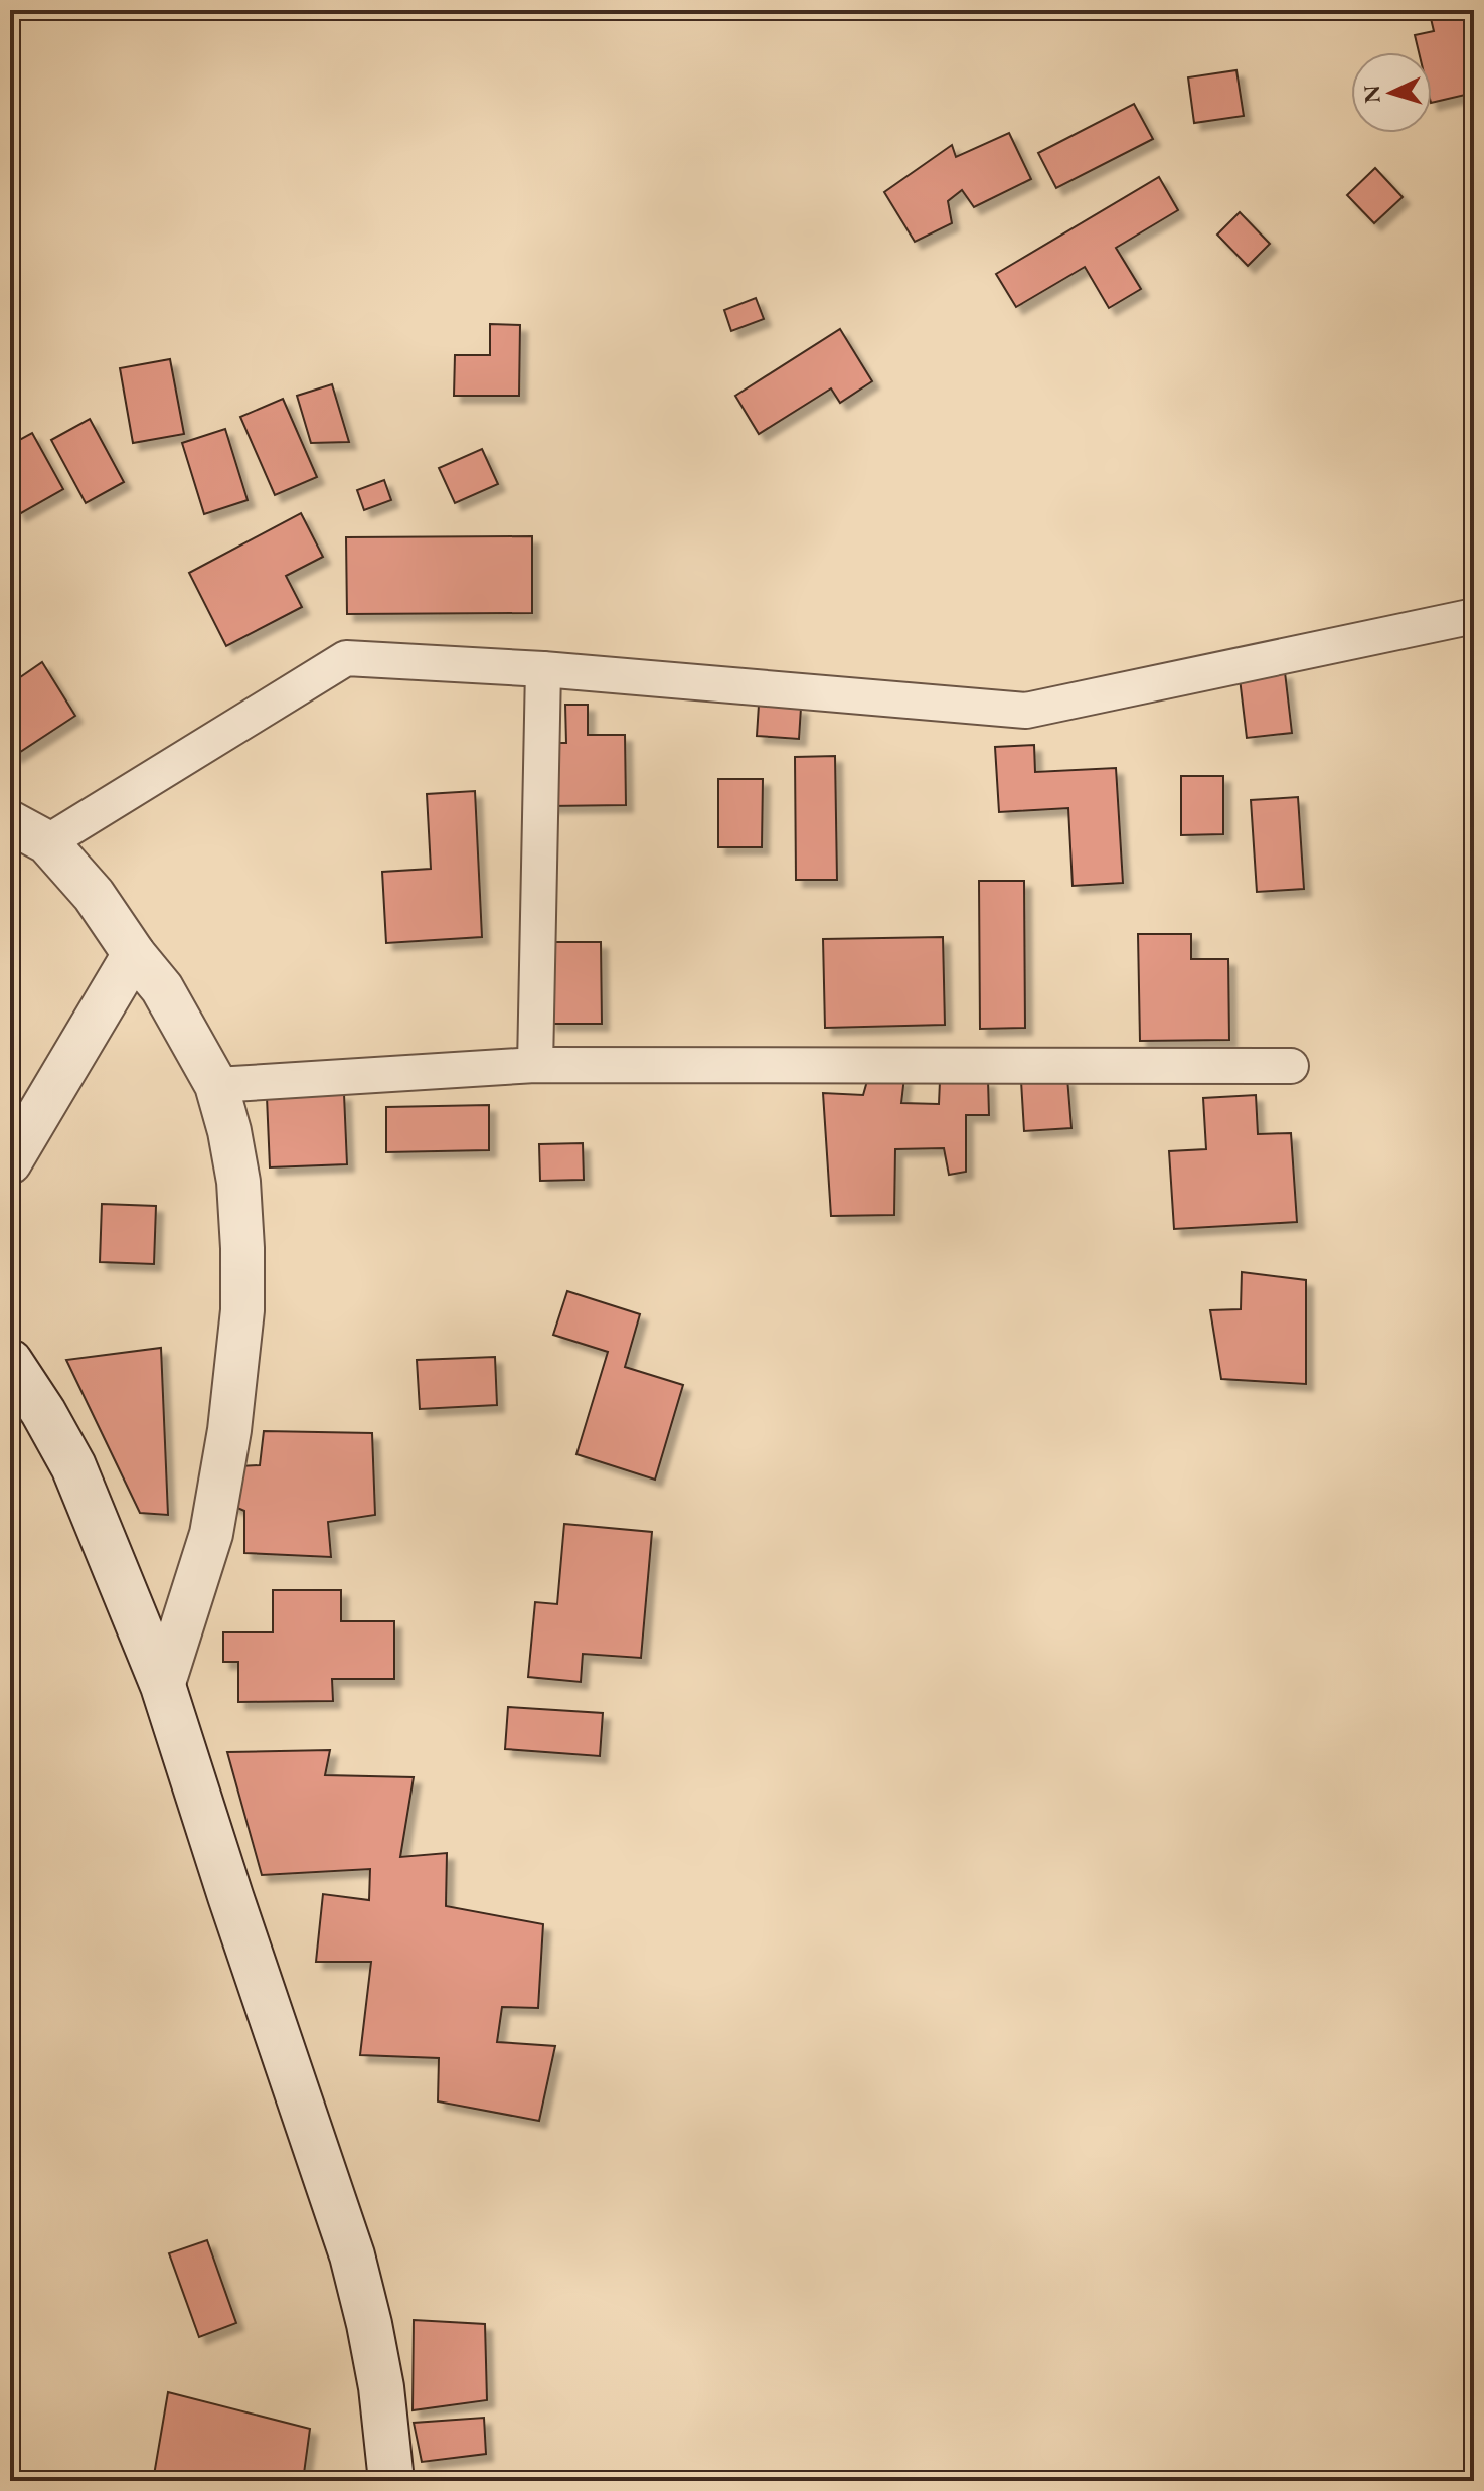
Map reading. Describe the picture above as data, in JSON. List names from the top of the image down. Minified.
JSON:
{"north":"left"}
